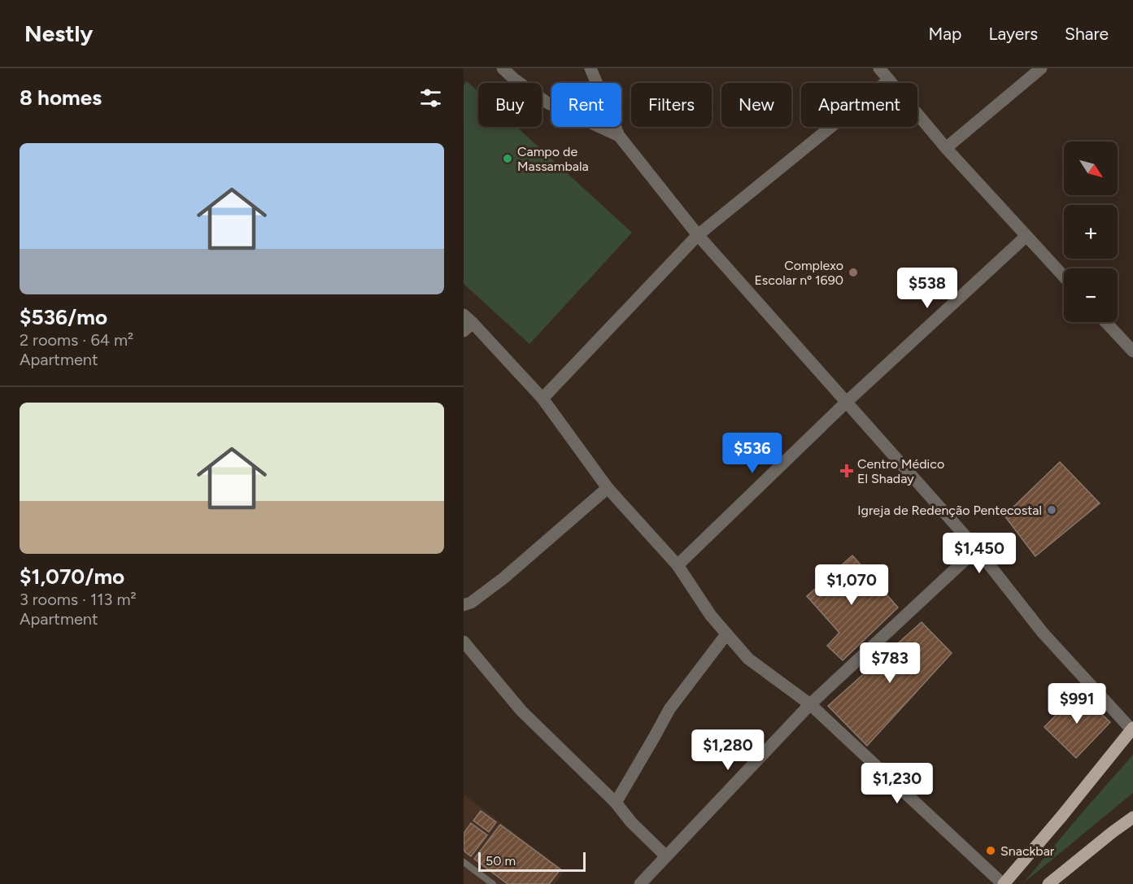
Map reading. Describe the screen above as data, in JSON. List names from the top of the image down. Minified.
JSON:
{"places":{"other":["Campo de Massambala","Complexo Escolar nº 1690","Igreja de Redenção Pentecostal","Snackbar"],"health":["Centro Médico El Shaday"]},"scale_bar":"50 m","north":"bottom right","page":{"header":"Nestly","nav":["Map","Layers","Share"],"heading":"8 homes","chip":["Buy","Rent","Filters","New","Apartment"],"list":[{"name":"$536/mo","note":"2 rooms · 64 m² · Apartment"},{"name":"$1,070/mo","note":"3 rooms · 113 m² · Apartment"}],"map_buttons":["+","−"],"price":["$538","$536","$1,450","$1,070","$783","$991","$1,280","$1,230"],"scale":"50 m"}}
